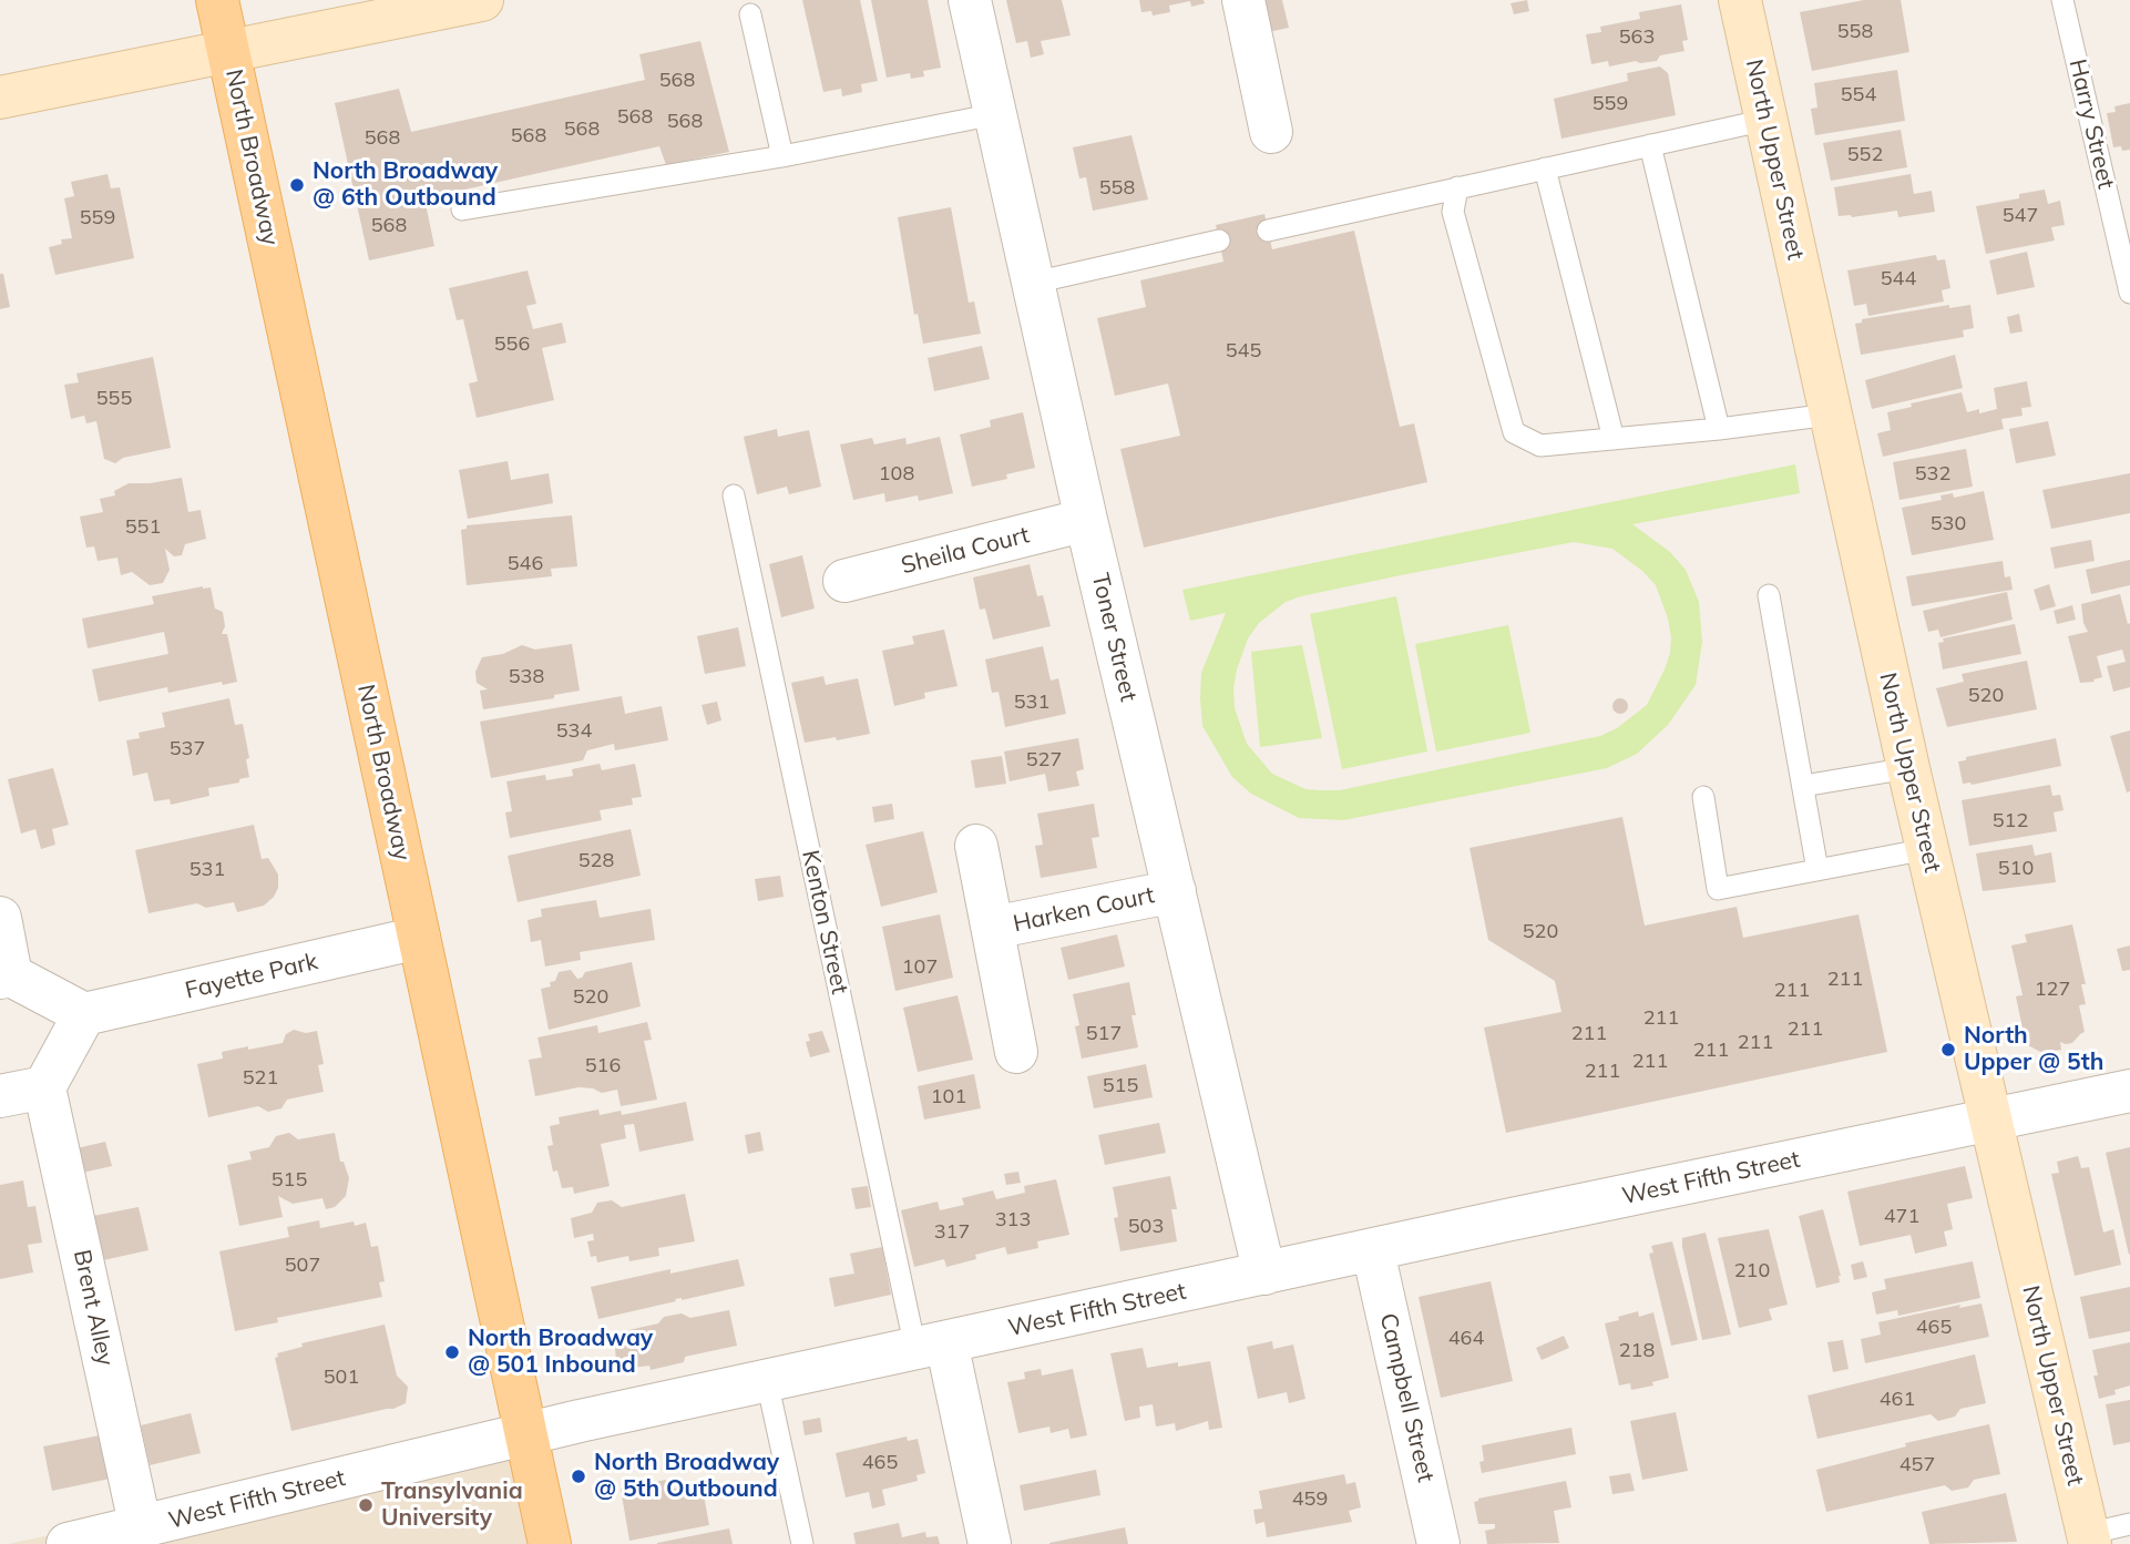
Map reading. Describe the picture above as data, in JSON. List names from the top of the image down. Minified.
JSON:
{"streets":{"main road":["North Broadway"],"street":["North Upper Street","Sheila Court","Toner Street","Harken Court","Kenton Street","Fayette Park","West Fifth Street","Brent Alley","Campbell Street"],"lane":["Harry Street"]},"crossings":[["North Broadway","Fayette Park"],["North Broadway","West Fifth Street"],["North Upper Street","West Fifth Street"],["Sheila Court","Toner Street"],["Toner Street","Harken Court"],["Toner Street","West Fifth Street"],["Kenton Street","West Fifth Street"],["West Fifth Street","Brent Alley"],["West Fifth Street","Campbell Street"]],"places":["North Broadway @ 6th Outbound","North Upper @ 5th","North Broadway @ 501 Inbound","North Broadway @ 5th Outbound","Transylvania University"],"house_numbers":["558","563","568","554","559","568","568","568","568","568","552","558","547","559","568","544","556","545","555","108","532","530","551","546","538","520","531","534","537","527","512","528","510","531","520","107","211","127","211","520","211","211","517","211","211","211","211","516","211","521","515","101","515","471","313","503","317","507","210","465","464","218","501","461","465","457","459"]}
